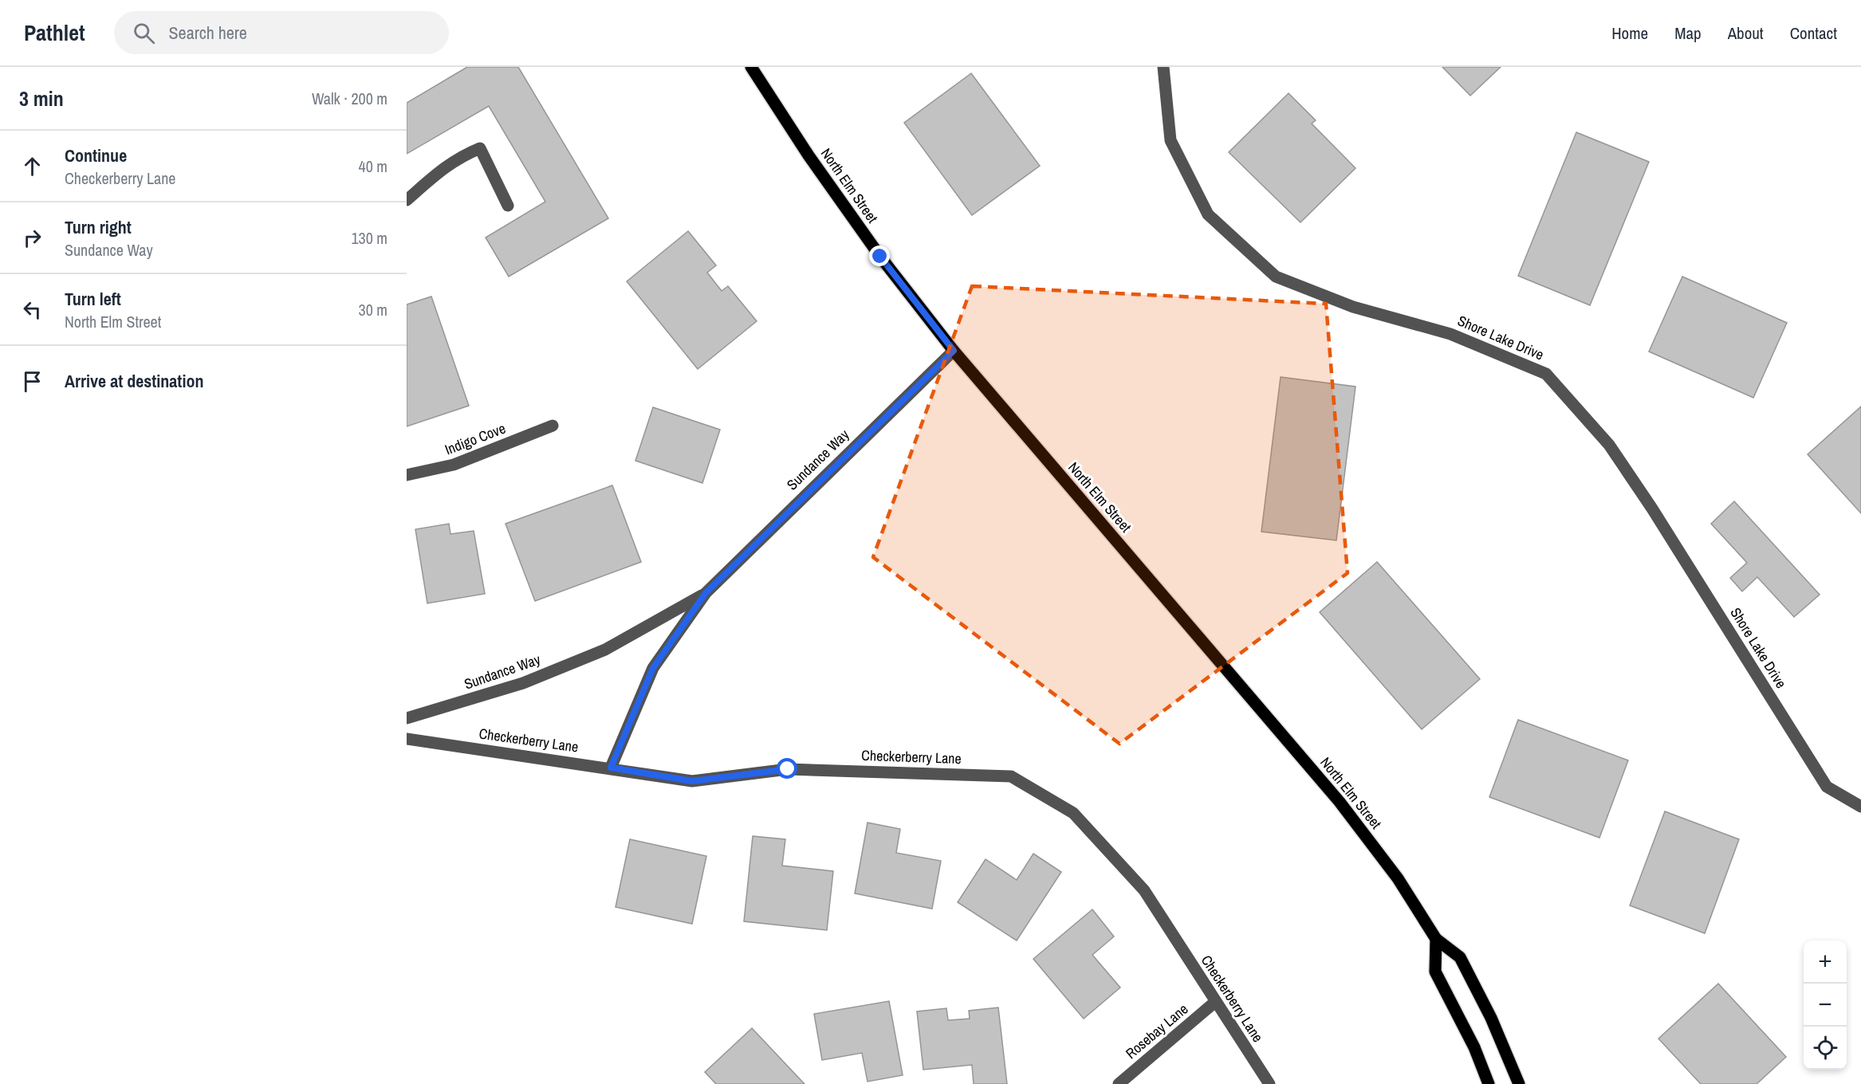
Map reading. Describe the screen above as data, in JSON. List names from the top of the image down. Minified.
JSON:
{"streets":{"main road":["North Elm Street"],"street":["Shore Lake Drive","Indigo Cove","Sundance Way","Checkerberry Lane","Rosebay Lane"]},"crossings":[["North Elm Street","Sundance Way"],["Sundance Way","Checkerberry Lane"],["Checkerberry Lane","Rosebay Lane"]],"page":{"header":"Pathlet","search":"Search here","nav":["Home","Map","About","Contact"],"heading":["3 min","Walk · 200 m"],"list":[["Continue","Checkerberry Lane","40 m"],["Turn right","Sundance Way","130 m"],["Turn left","North Elm Street","30 m"],"Arrive at destination"],"map_buttons":["+","−"]}}
